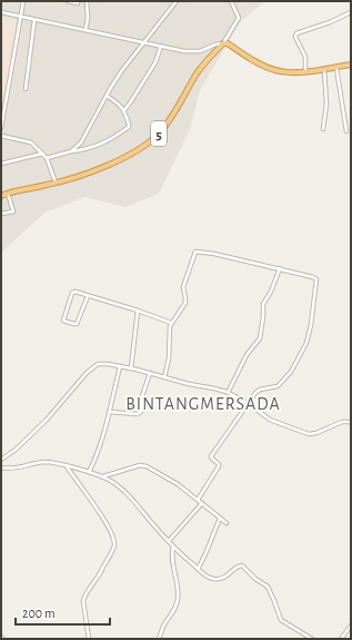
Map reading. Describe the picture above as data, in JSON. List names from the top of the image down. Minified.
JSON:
{"streets":{"highway":["5"]},"districts":["BINTANGMERSADA"],"scale_bar":"200 m"}
